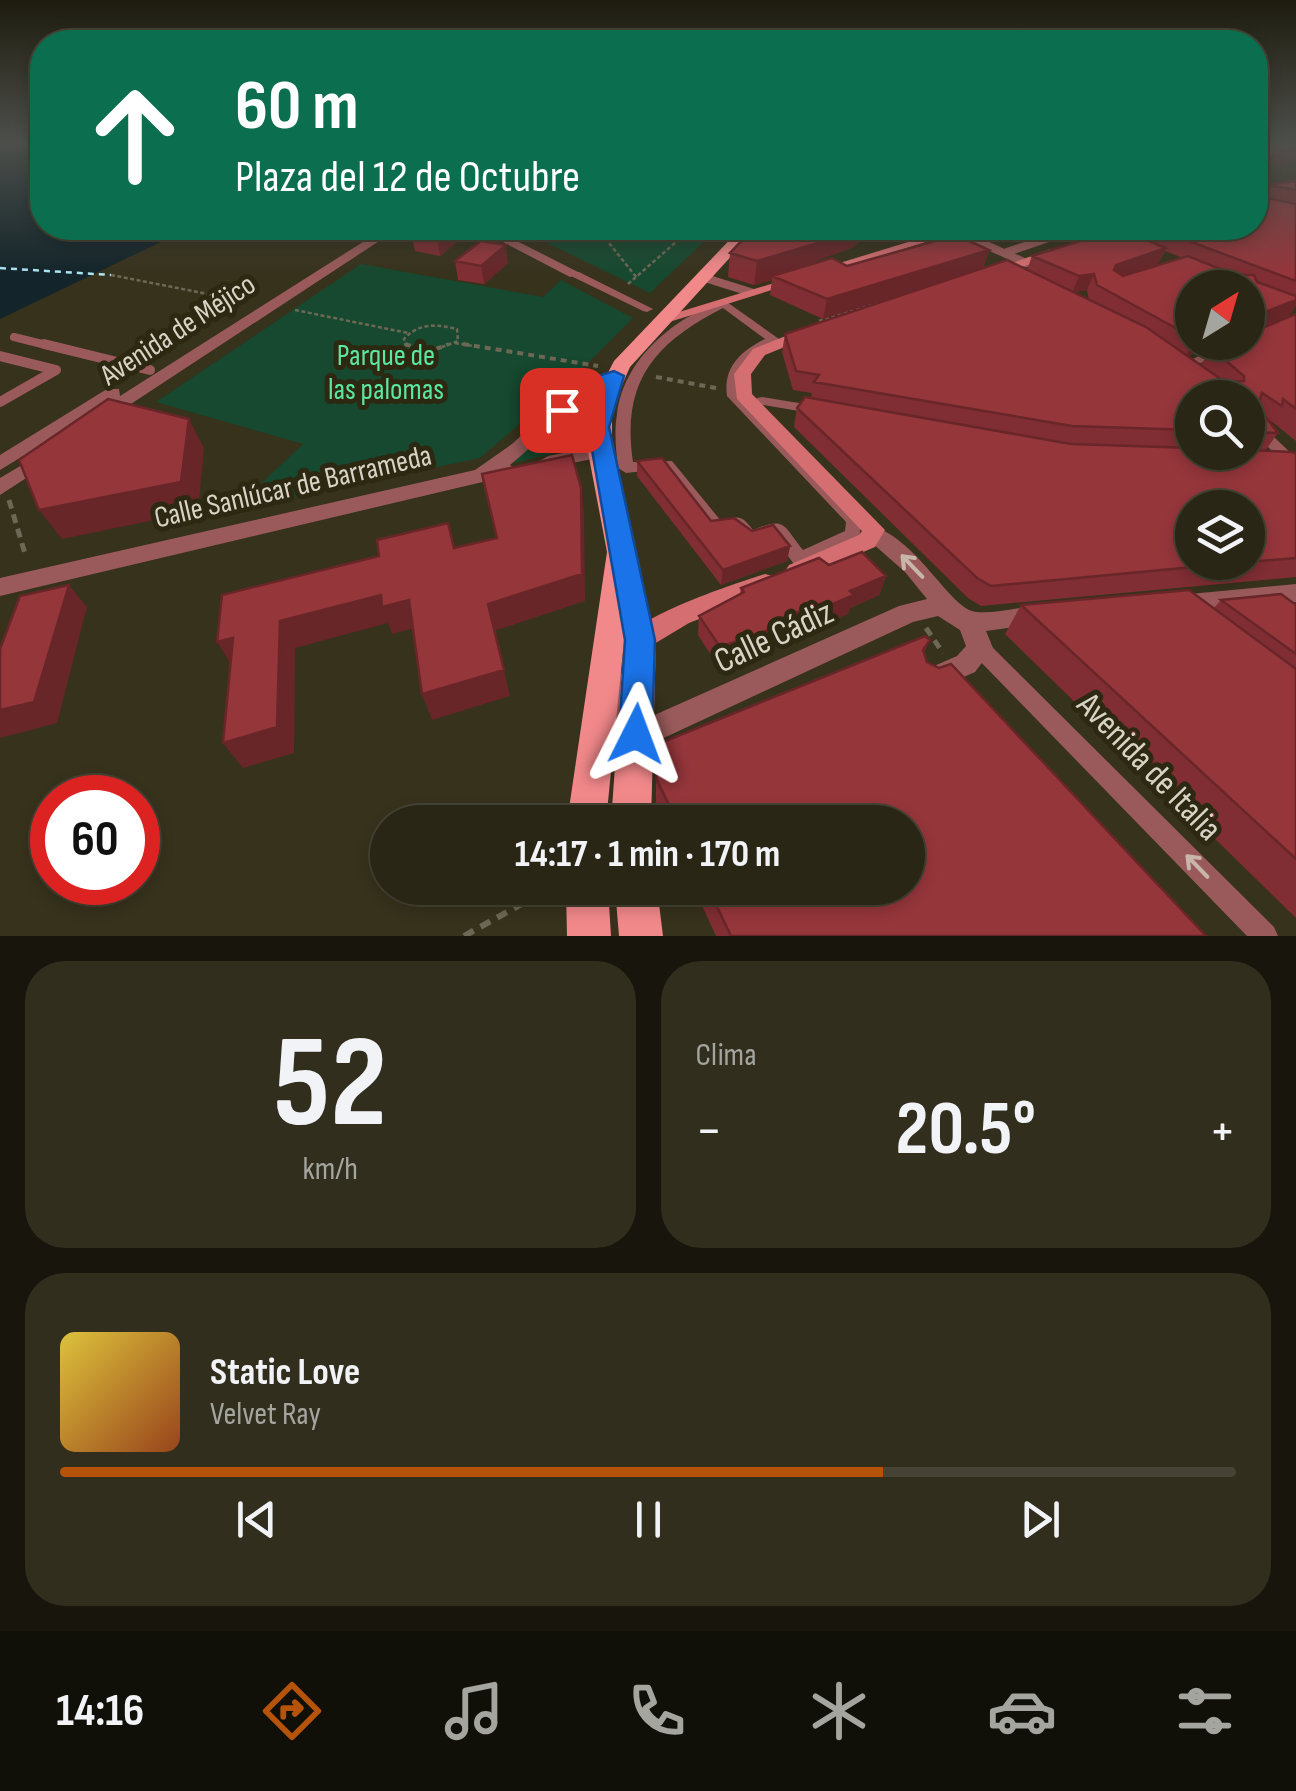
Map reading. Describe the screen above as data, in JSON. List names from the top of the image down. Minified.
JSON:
{"streets":{"street":["Avenida de Méjico","Calle Sanlúcar de Barrameda","Calle Cádiz","Avenida de Italia"]},"one_way":["Avenida de Italia"],"parks":["Parque de las palomas"],"north":"top right","page":{"turn":["60 m","Plaza del 12 de Octubre"],"limit":"60","trip":"14:17 · 1 min · 170 m","tile":[["52","km/h"],"Clima"],"heat":["−","20.5°","+"],"song":["Static Love","Velvet Ray"],"tabs":"14:16"}}
